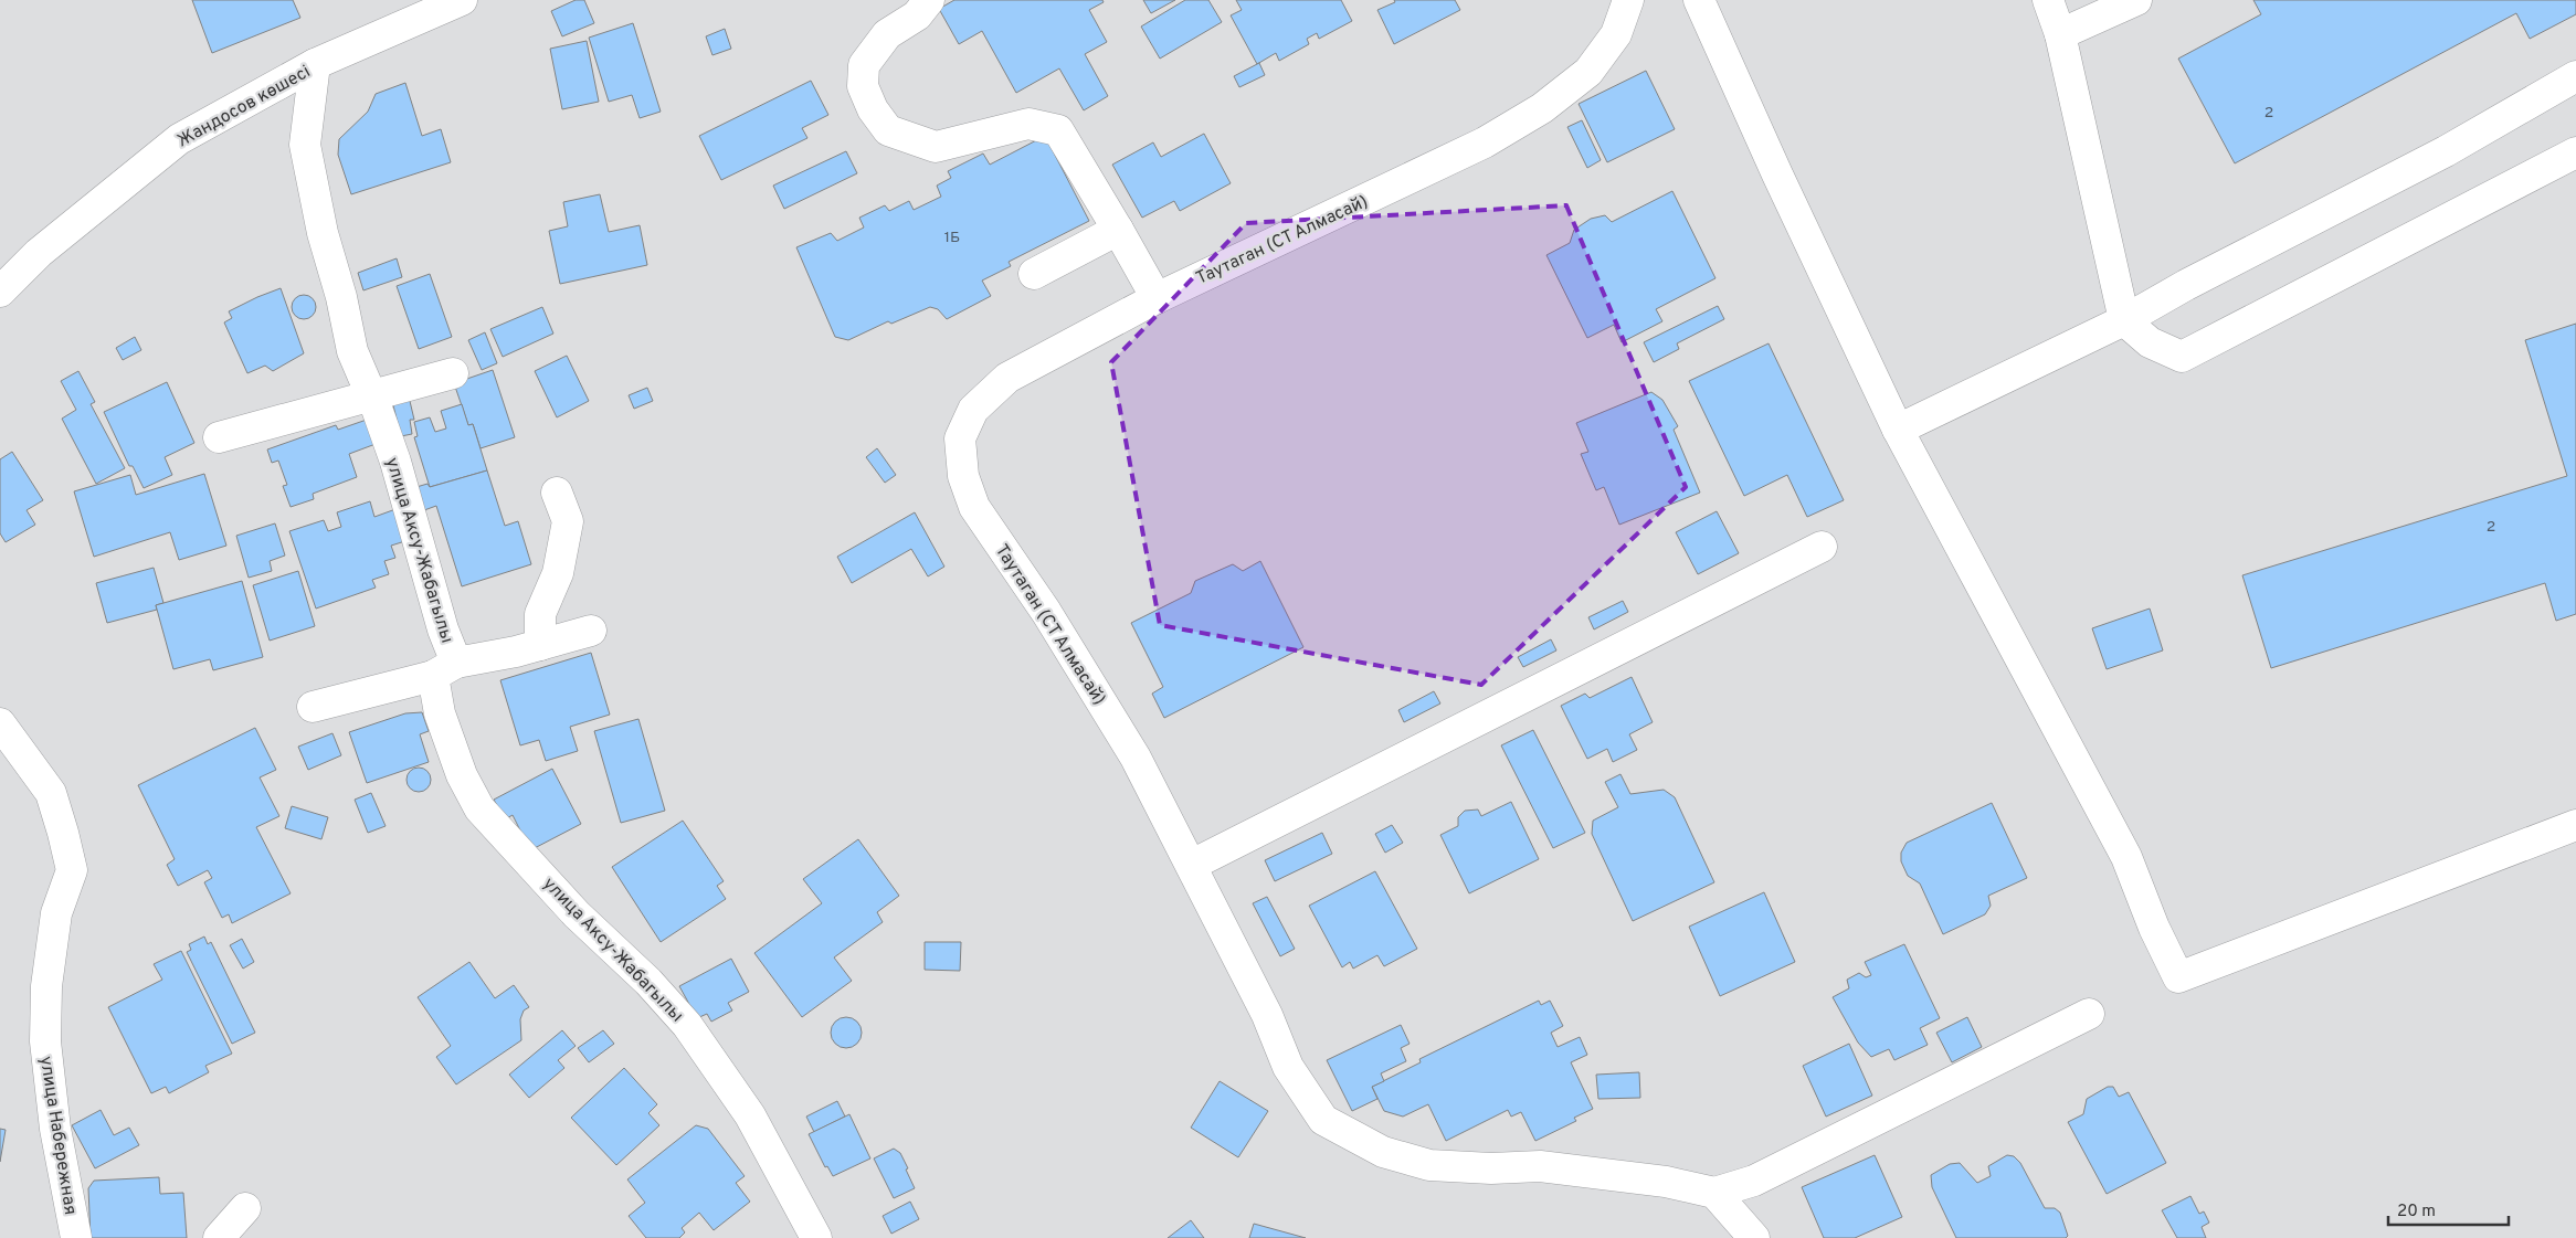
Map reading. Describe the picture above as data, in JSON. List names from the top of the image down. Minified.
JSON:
{"streets":{"street":["Жандосов көшесі","Таутаган (СТ Алмасай)","улица Аксу-Жабагылы","улица Набережная"]},"crossings":[["Жандосов көшесі","улица Аксу-Жабагылы"]],"house_numbers":["2","1Б","2"],"scale_bar":"20 m"}
